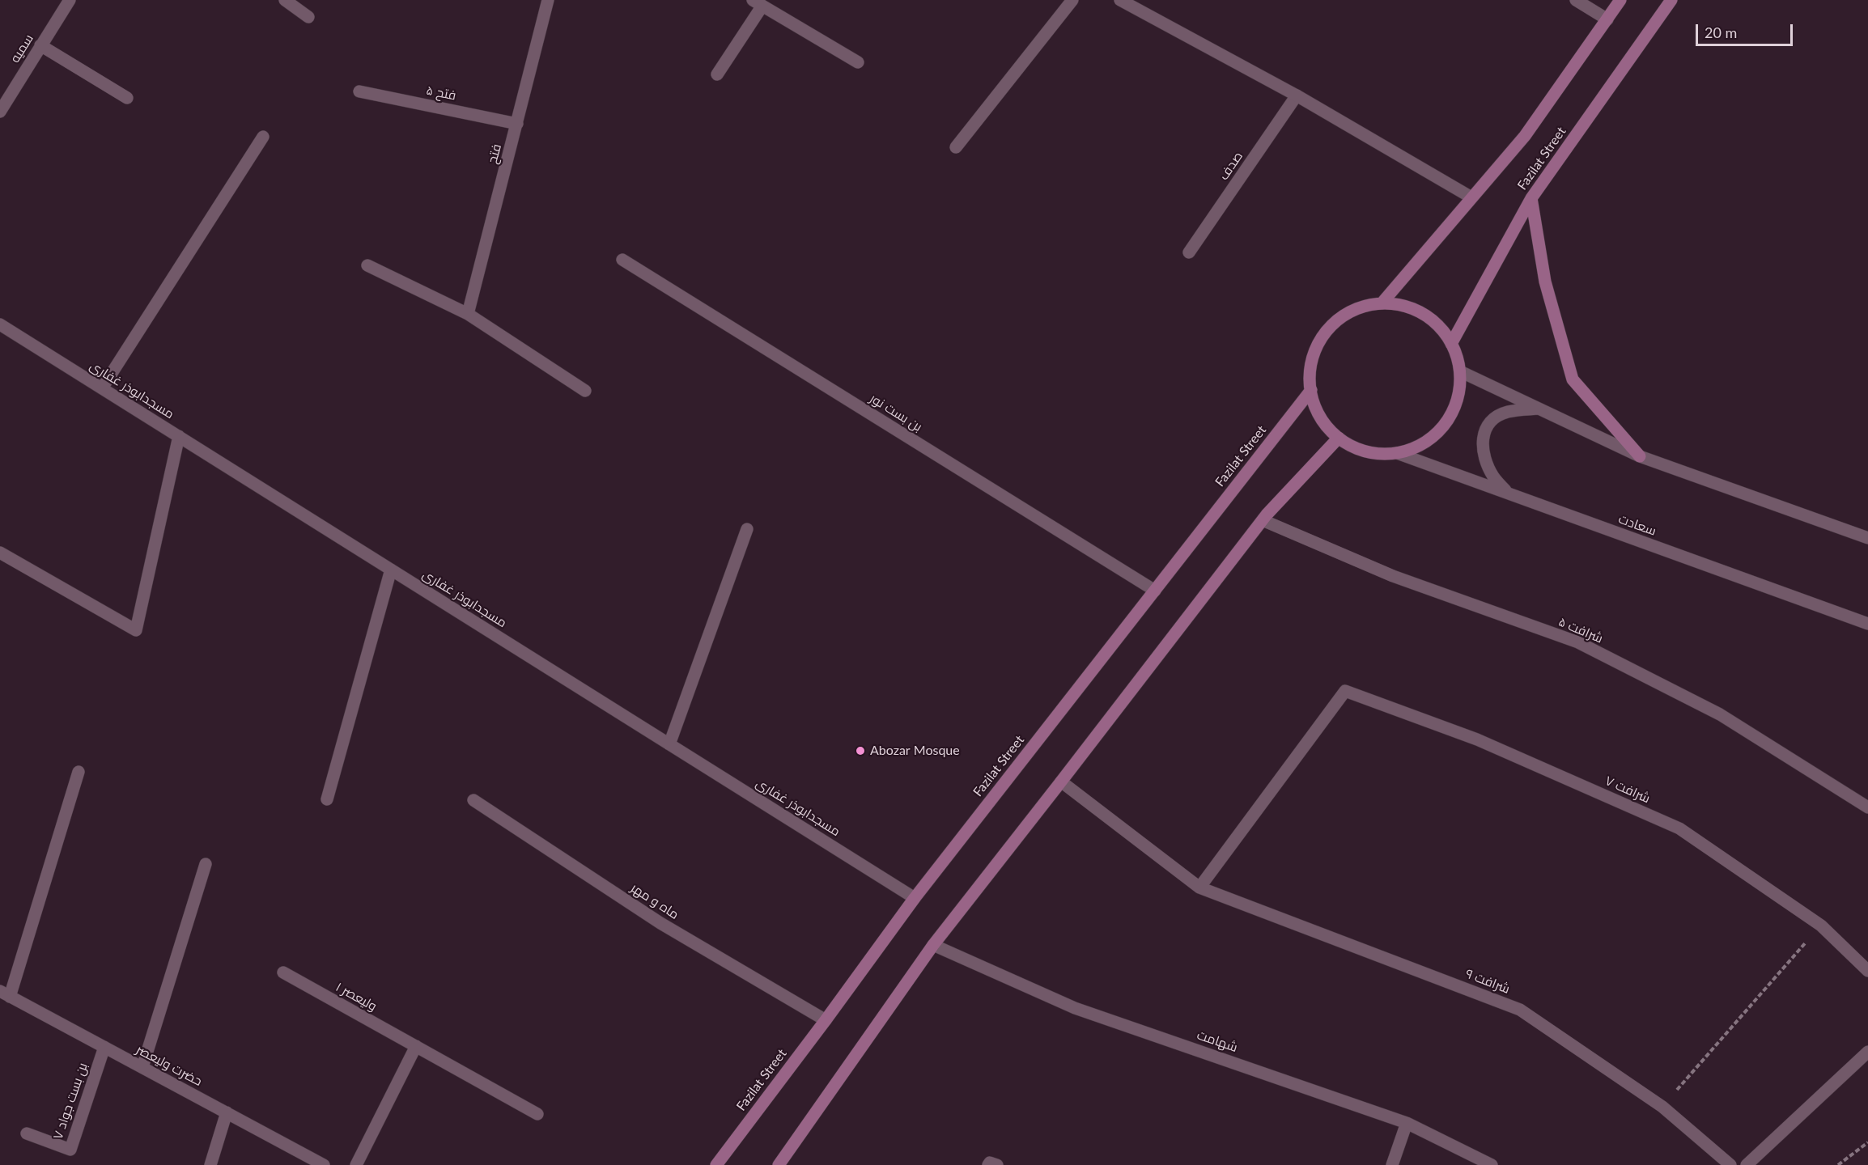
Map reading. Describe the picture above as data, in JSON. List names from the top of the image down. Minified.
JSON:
{"streets":{"main road":["Fazilat Street"],"street":["سمیه","فتح ۵","فتح","صدف","مسجدابوذر غفاری","بن بست نور","سعادت","شرافت ۵","شرافت ۷","ماه و مهر","شرافت ۹","ولیعصر ۱","شهامت","حضرت ولیعصر","بن بست جواد ۷"]},"crossings":[["فتح ۵","فتح"],["Fazilat Street","مسجدابوذر غفاری"],["Fazilat Street","بن بست نور"],["Fazilat Street","سعادت"],["Fazilat Street","ماه و مهر"],["شرافت ۷","شرافت ۹"],["حضرت ولیعصر","بن بست جواد ۷"]],"places":["Abozar Mosque"],"scale_bar":"20 m"}
